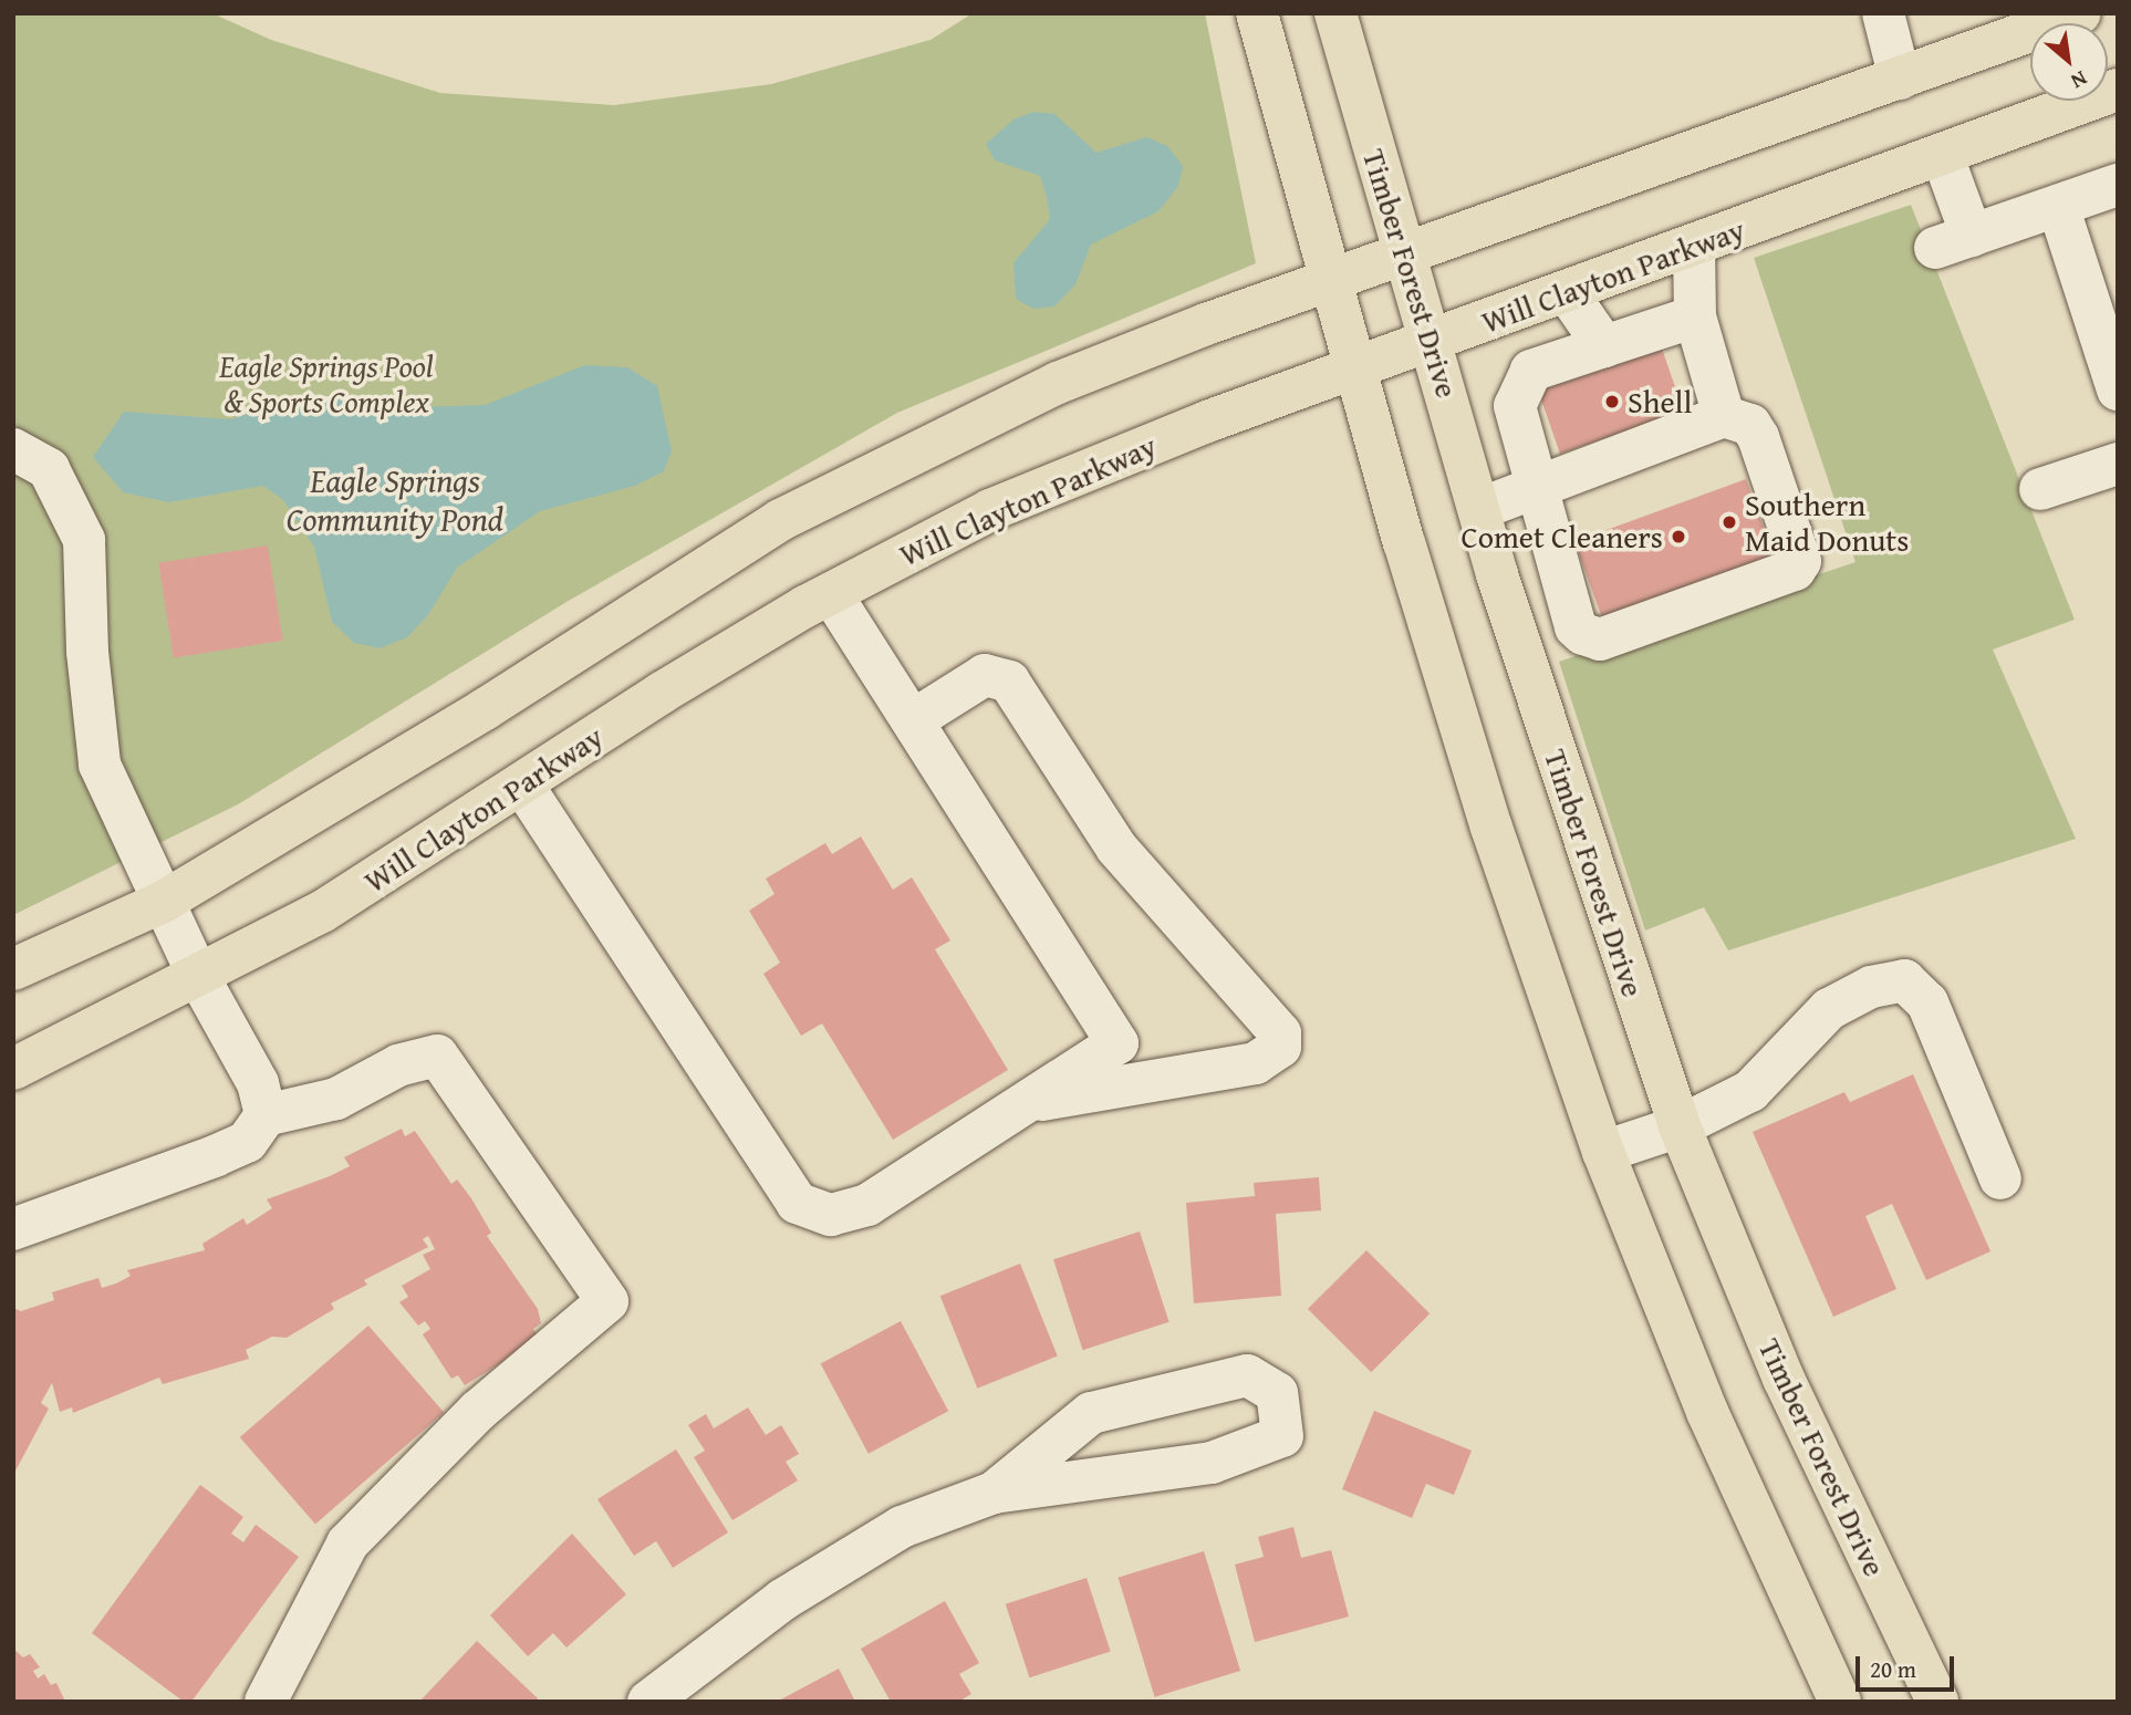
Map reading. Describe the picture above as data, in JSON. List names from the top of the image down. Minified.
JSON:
{"streets":{"main road":["Timber Forest Drive","Will Clayton Parkway"]},"crossings":[["Timber Forest Drive","Will Clayton Parkway"]],"water":["Eagle Springs Community Pond"],"parks":["Eagle Springs Pool & Sports Complex"],"places":["Shell","Southern Maid Donuts","Comet Cleaners"],"scale_bar":"20 m","north":"bottom right"}
